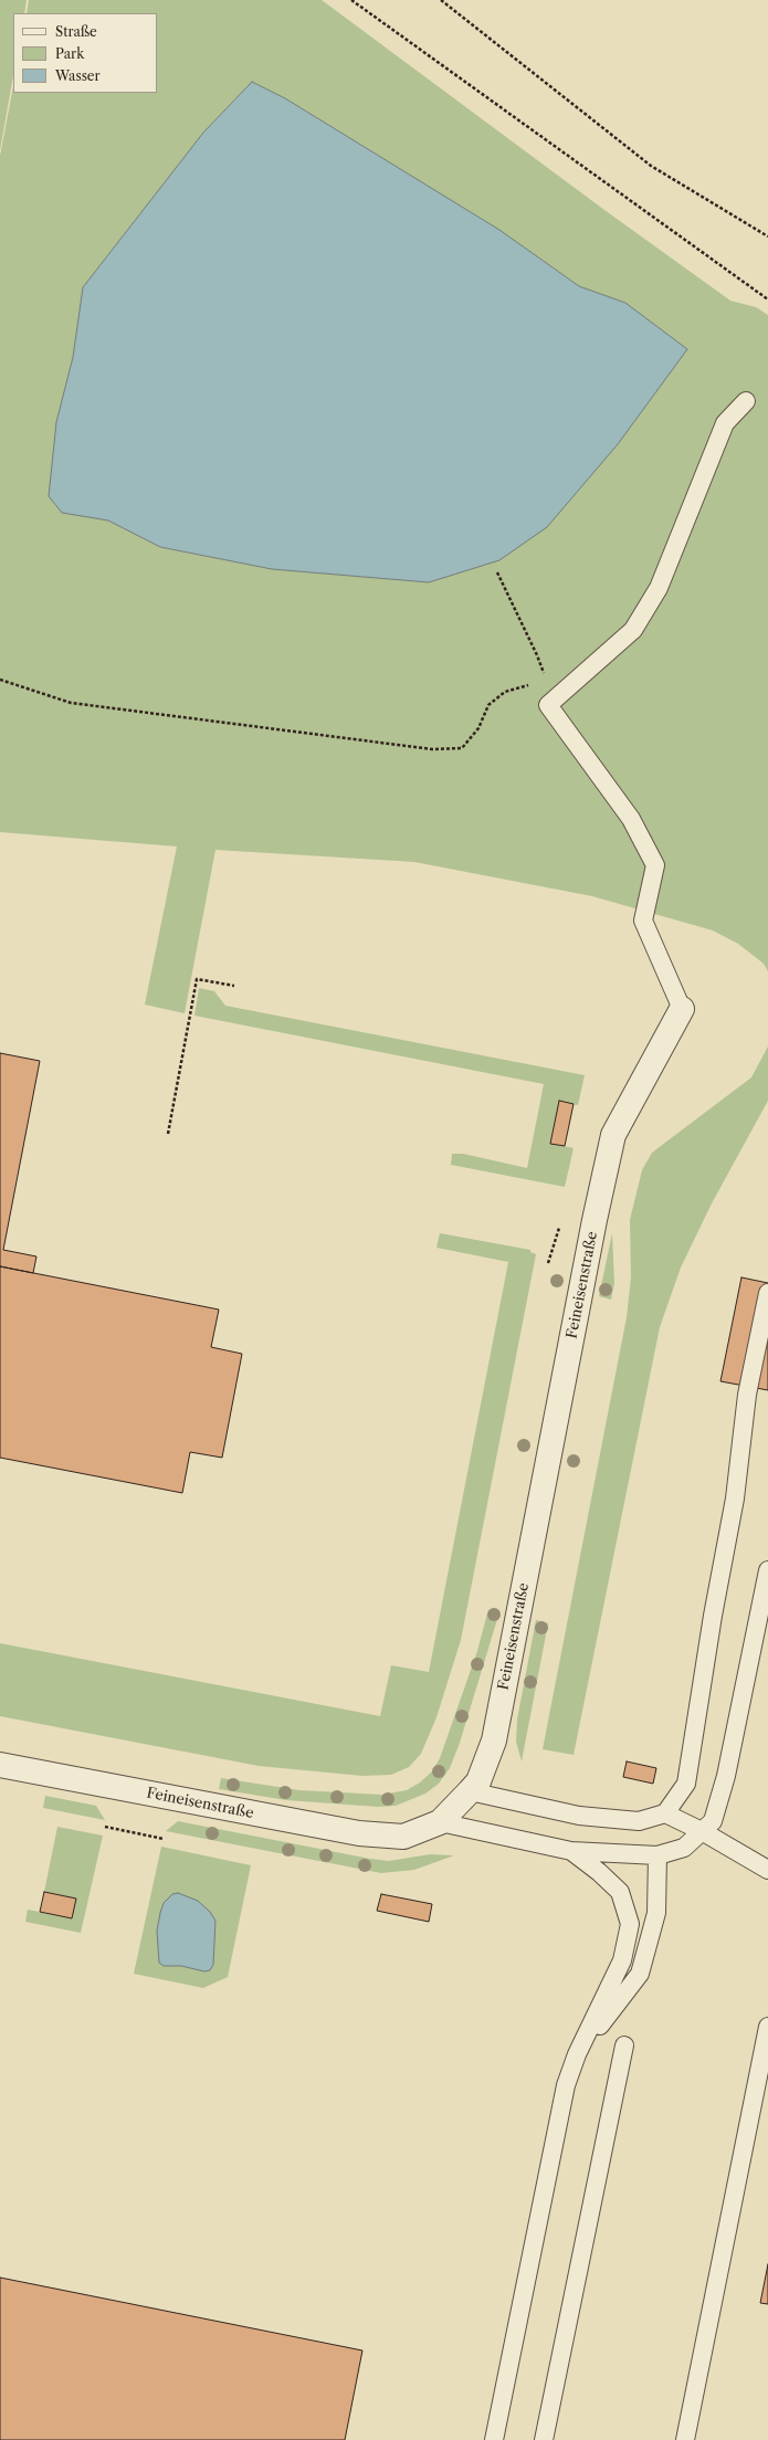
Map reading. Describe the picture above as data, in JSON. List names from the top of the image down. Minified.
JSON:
{"streets":{"street":["Feineisenstraße"]},"legend":["Straße","Park","Wasser"]}
